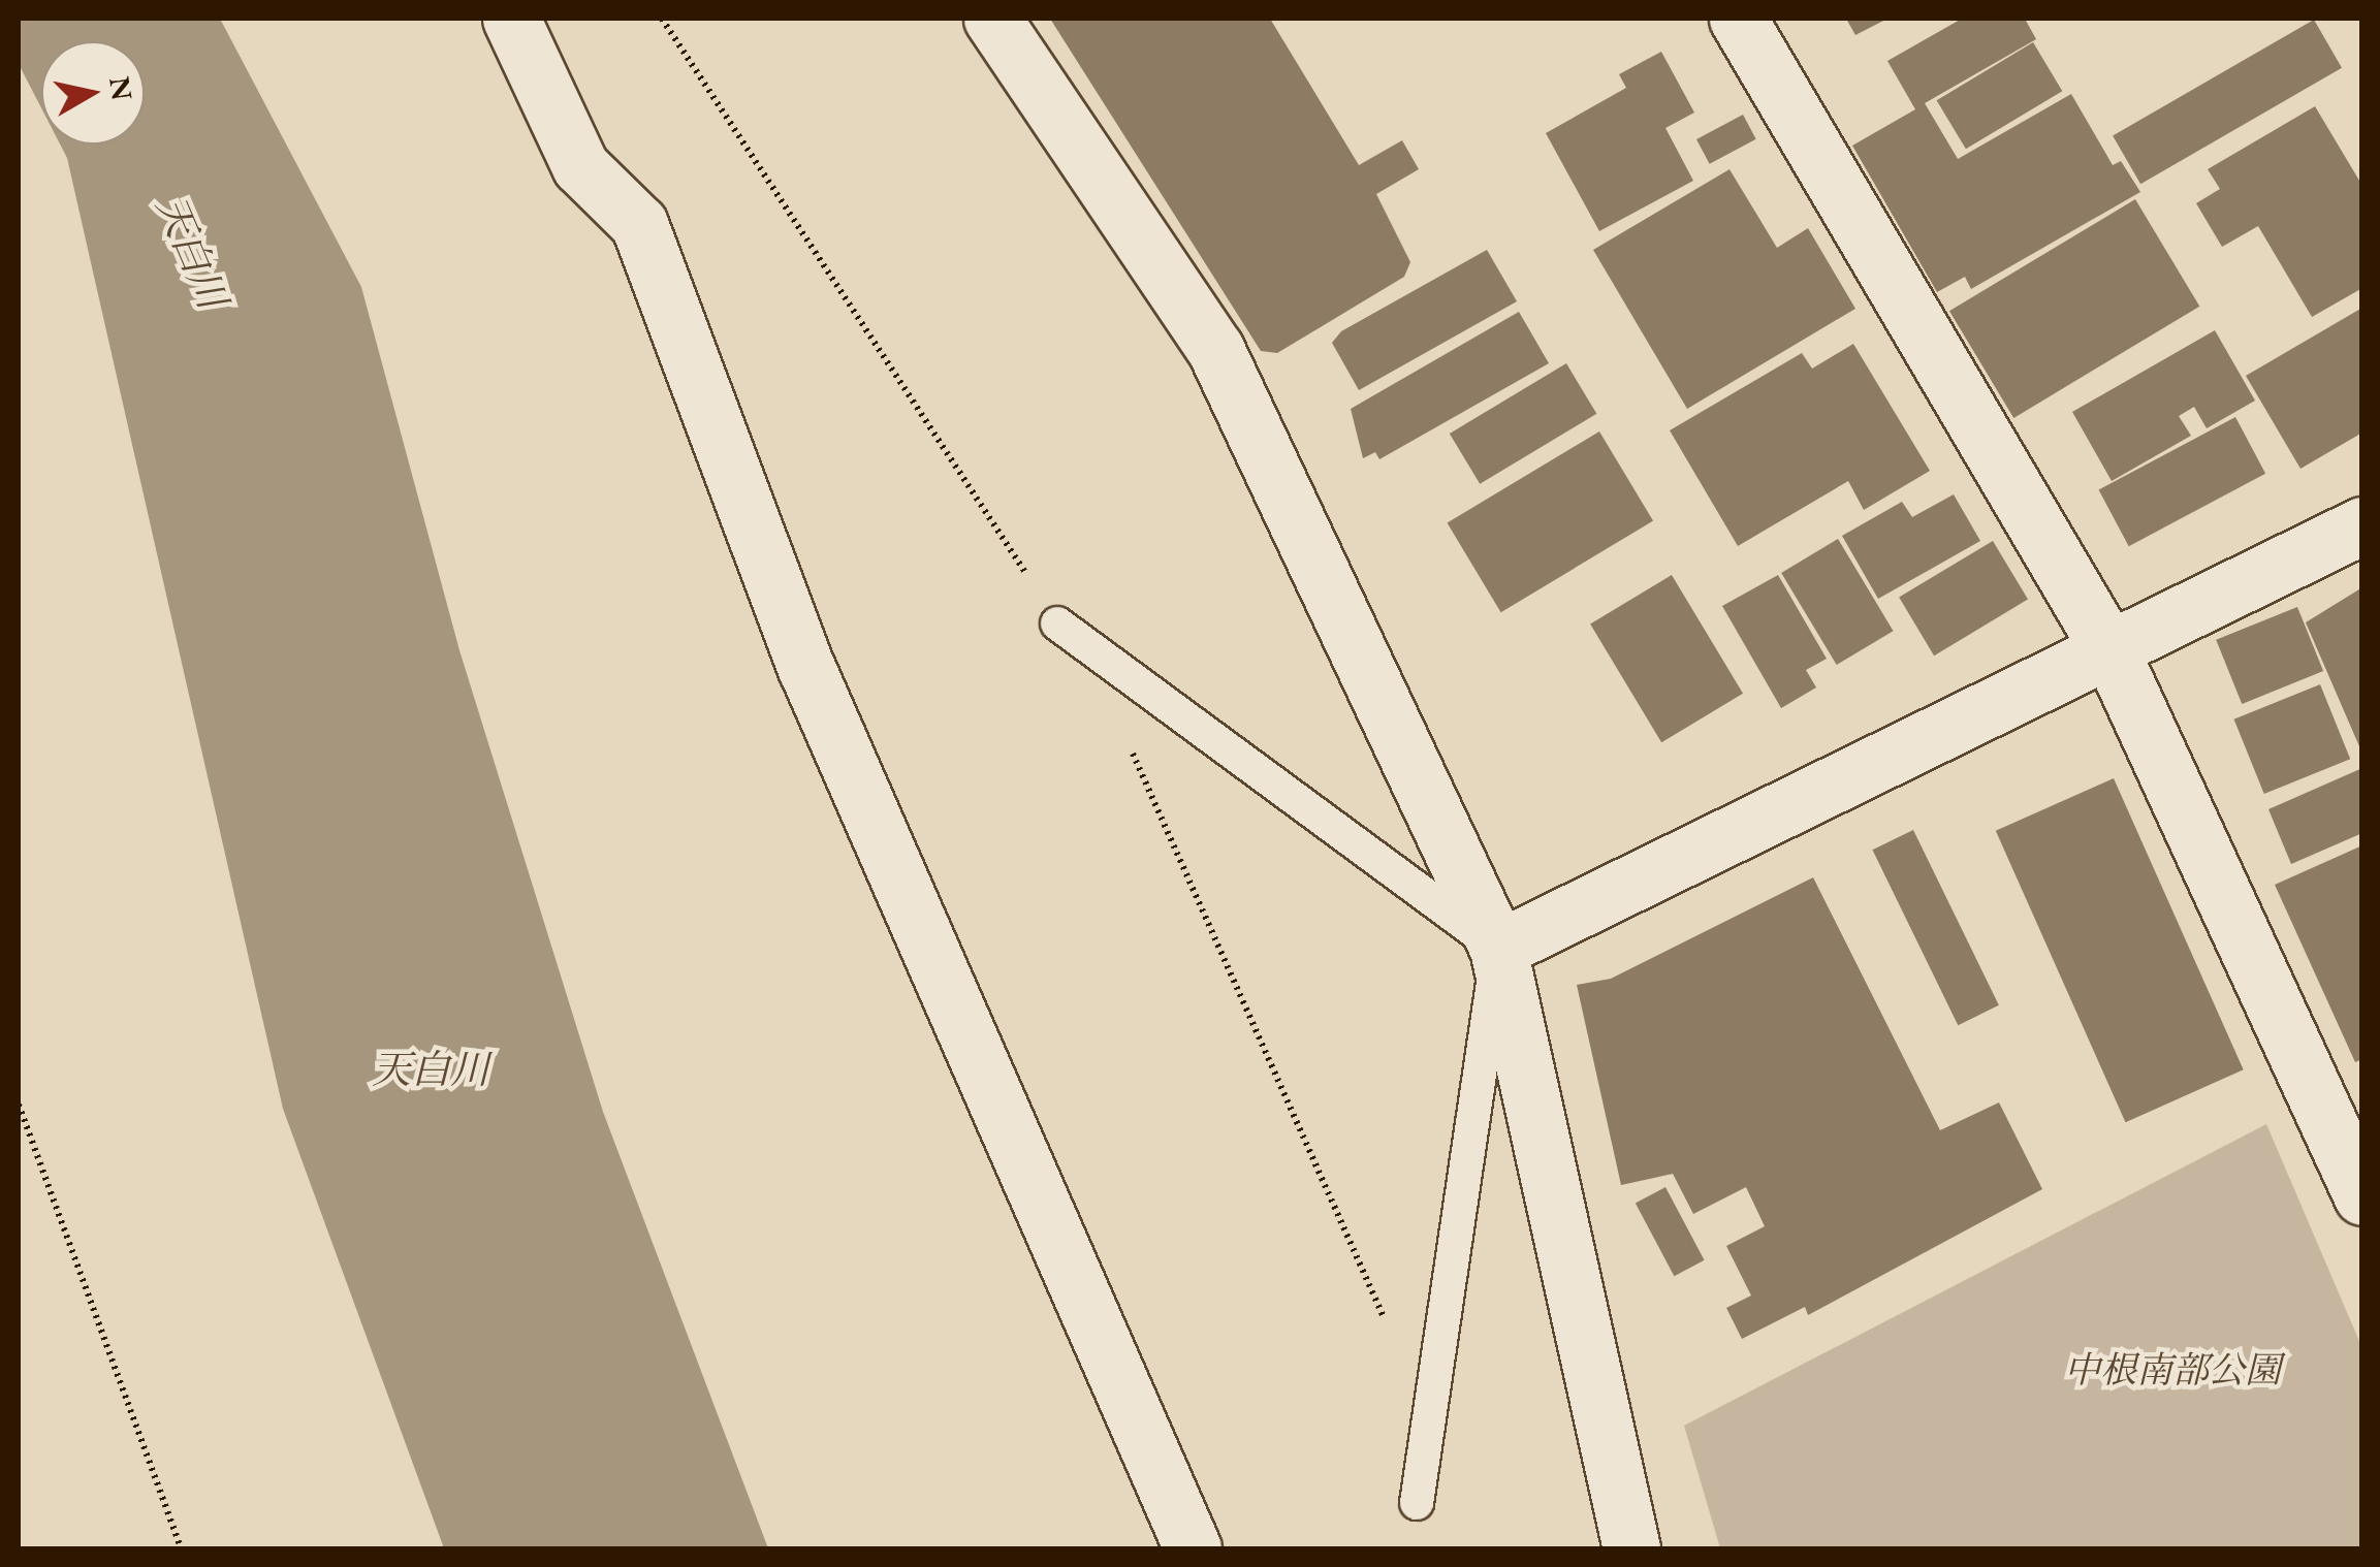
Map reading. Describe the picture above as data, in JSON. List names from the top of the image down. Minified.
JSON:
{"water":["天白川"],"parks":["中根南部公園"],"north":"right"}
